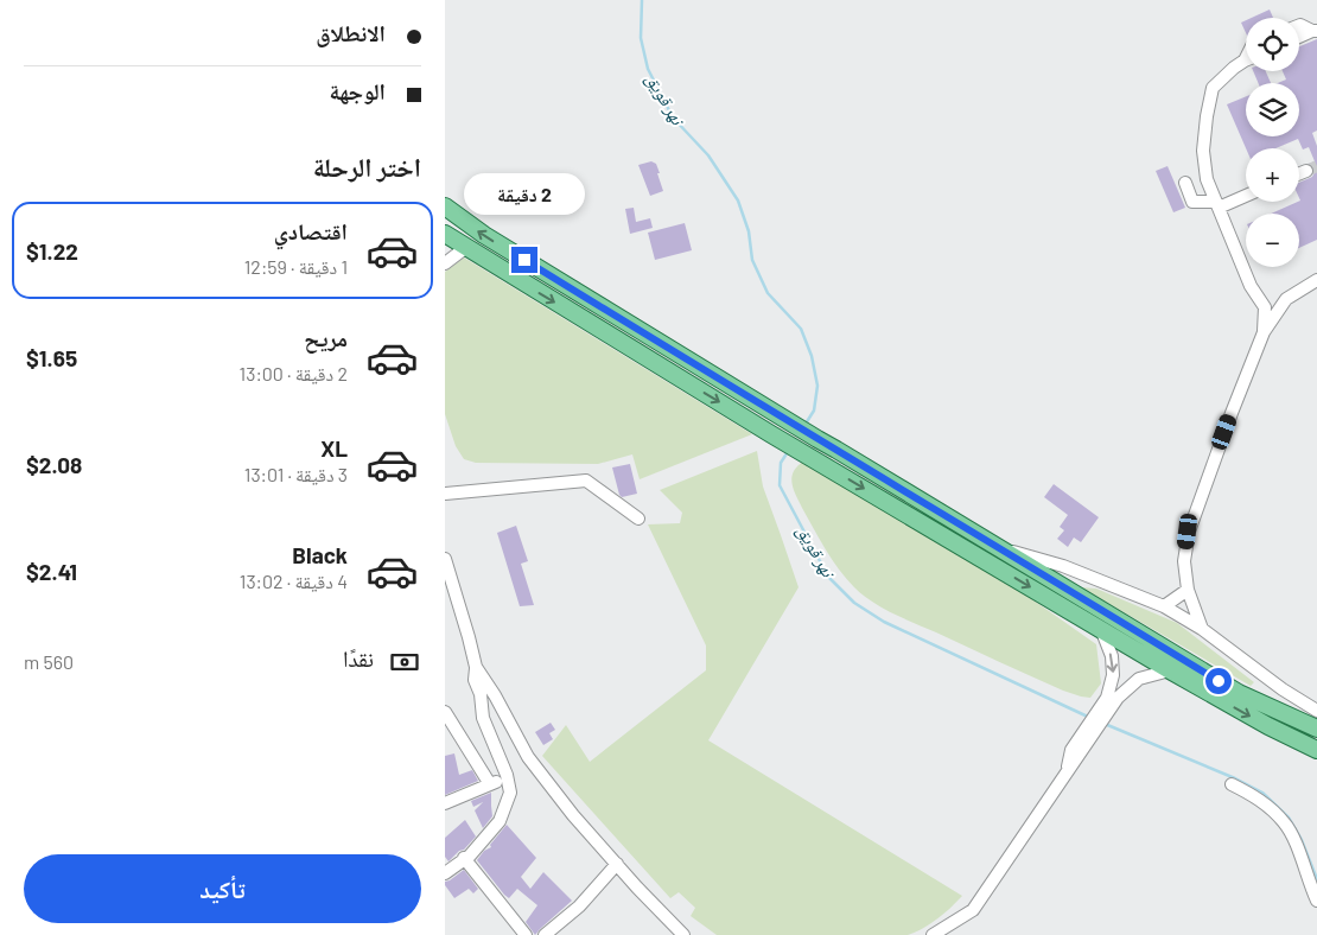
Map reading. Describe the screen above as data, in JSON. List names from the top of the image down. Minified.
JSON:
{"water":["نهر قويق"],"page":{"banner":["الانطلاق","الوجهة"],"map_buttons":["+","−"],"heading":"اختر الرحلة","bubble":"2 دقيقة","list":[{"name":"اقتصادي","note":"1 دقيقة · 12:59","value":"$1.22"},{"name":"مريح","note":"2 دقيقة · 13:00","value":"$1.65"},{"name":"XL","note":"3 دقيقة · 13:01","value":"$2.08"},{"name":"Black","note":"4 دقيقة · 13:02","value":"$2.41"}],"pay":["نقدًا","560 m"],"buttons":"تأكيد"}}
